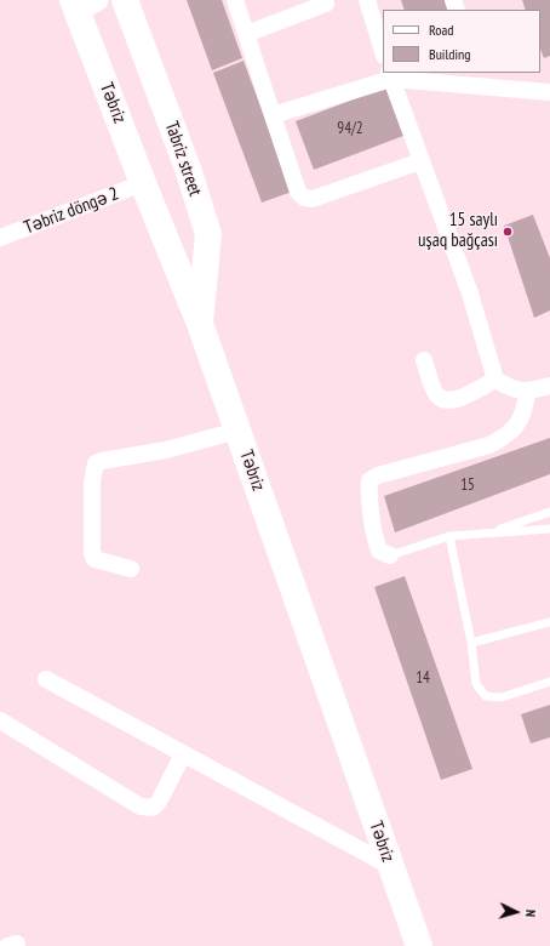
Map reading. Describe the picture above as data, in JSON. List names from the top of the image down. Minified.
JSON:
{"streets":{"main road":["Təbriz","Tabriz street"],"street":["Təbriz döngə 2"]},"crossings":[["Təbriz","Tabriz street"],["Təbriz","Təbriz döngə 2"]],"places":["15 saylı uşaq bağçası"],"house_numbers":["94/2","15","14"],"legend":["Road","Building"],"north":"right"}
